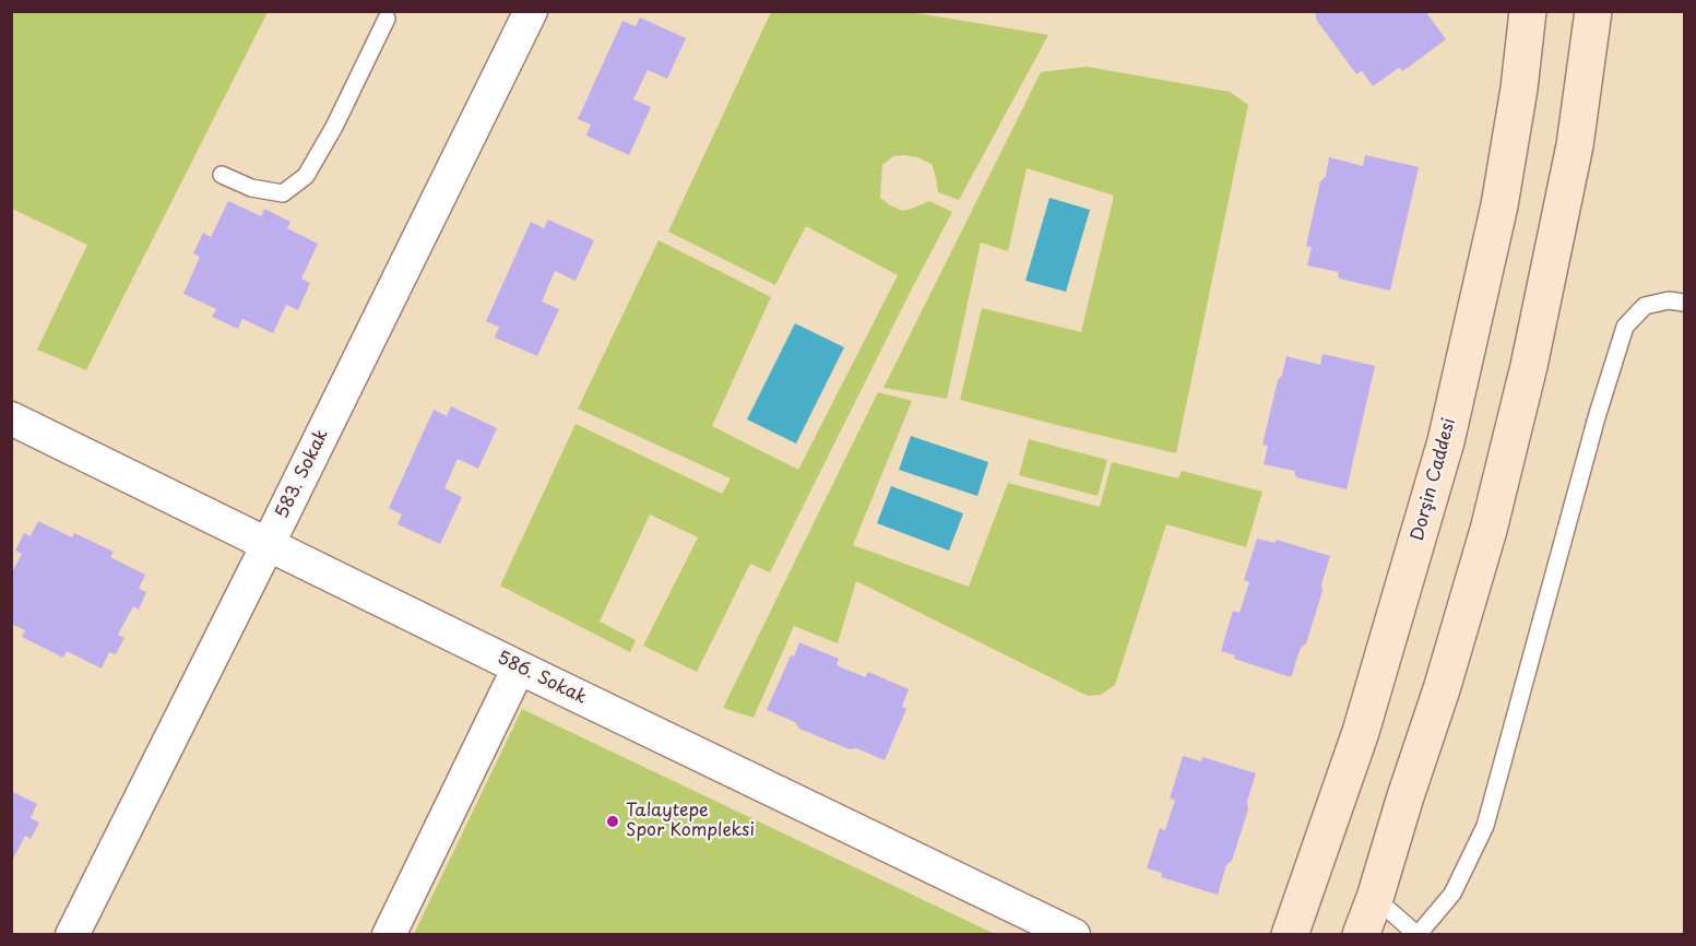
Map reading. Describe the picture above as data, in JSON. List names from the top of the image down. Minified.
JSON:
{"streets":{"main road":["Dorşin Caddesi"],"street":["583. Sokak","586. Sokak"]},"crossings":[["583. Sokak","586. Sokak"]],"places":["Talaytepe Spor Kompleksi"]}
